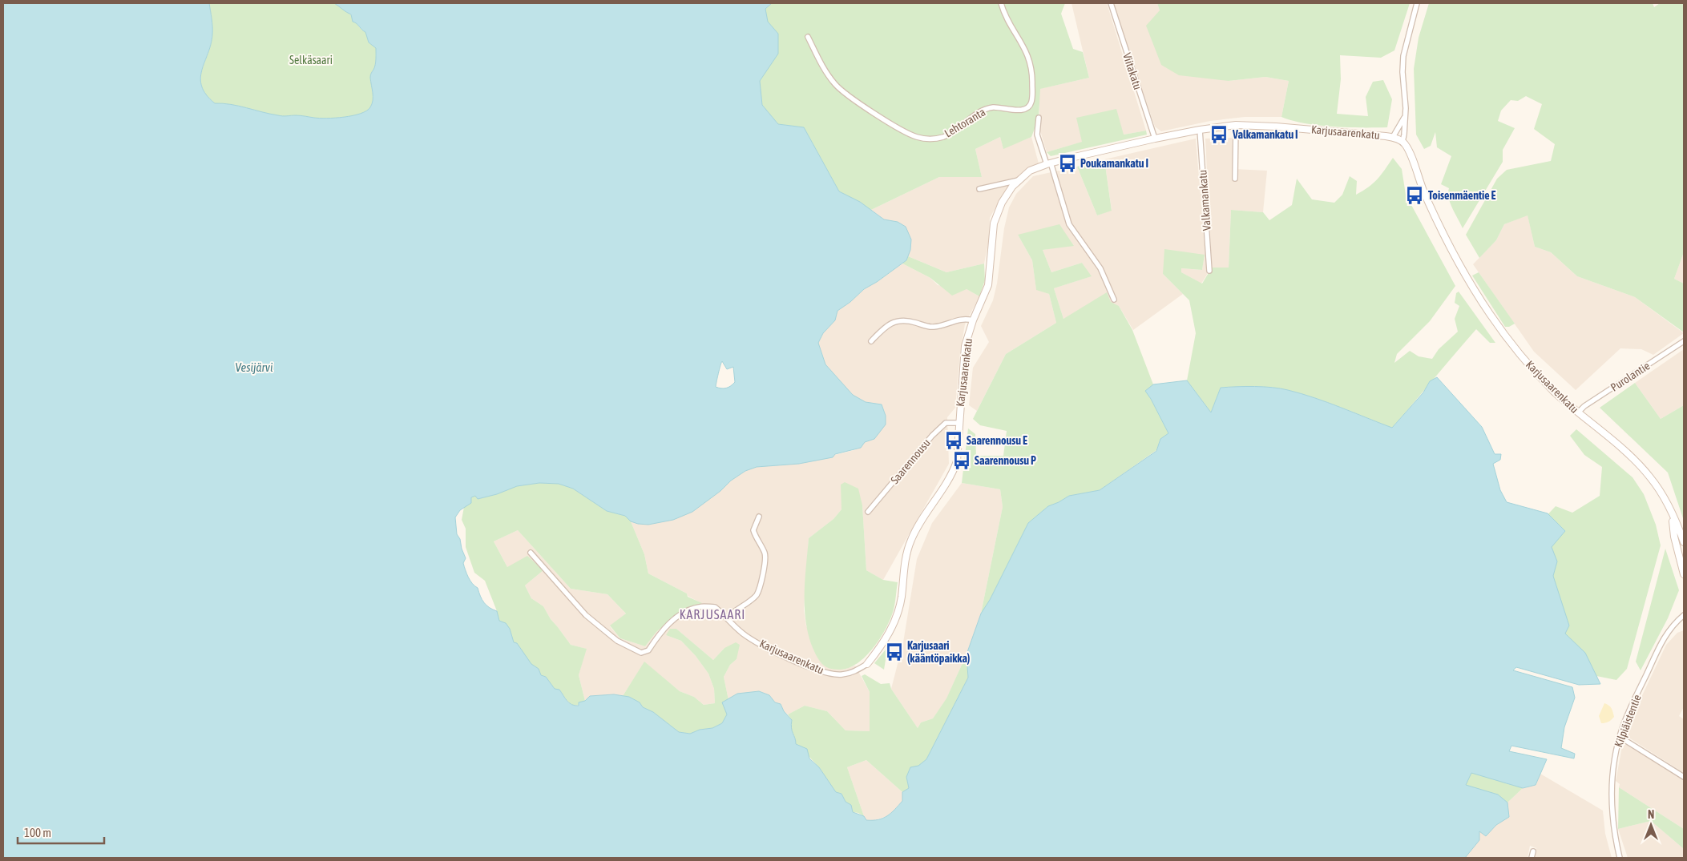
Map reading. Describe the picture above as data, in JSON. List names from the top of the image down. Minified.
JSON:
{"streets":{"street":["Viitakatu","Lehtoranta","Karjusaarenkatu","Valkamankatu","Purolantie","Saarennousu","Kilpiäistentie"]},"crossings":[["Viitakatu","Karjusaarenkatu"],["Karjusaarenkatu","Valkamankatu"],["Karjusaarenkatu","Purolantie"],["Karjusaarenkatu","Saarennousu"]],"districts":["KARJUSAARI"],"water":["Vesijärvi"],"parks":["Selkäsaari"],"places":{"bus stop":["Valkamankatu I","Poukamankatu I","Toisenmäentie E","Saarennousu E","Saarennousu P","Karjusaari (kääntöpaikka)"]},"scale_bar":"100 m","north":"top"}
